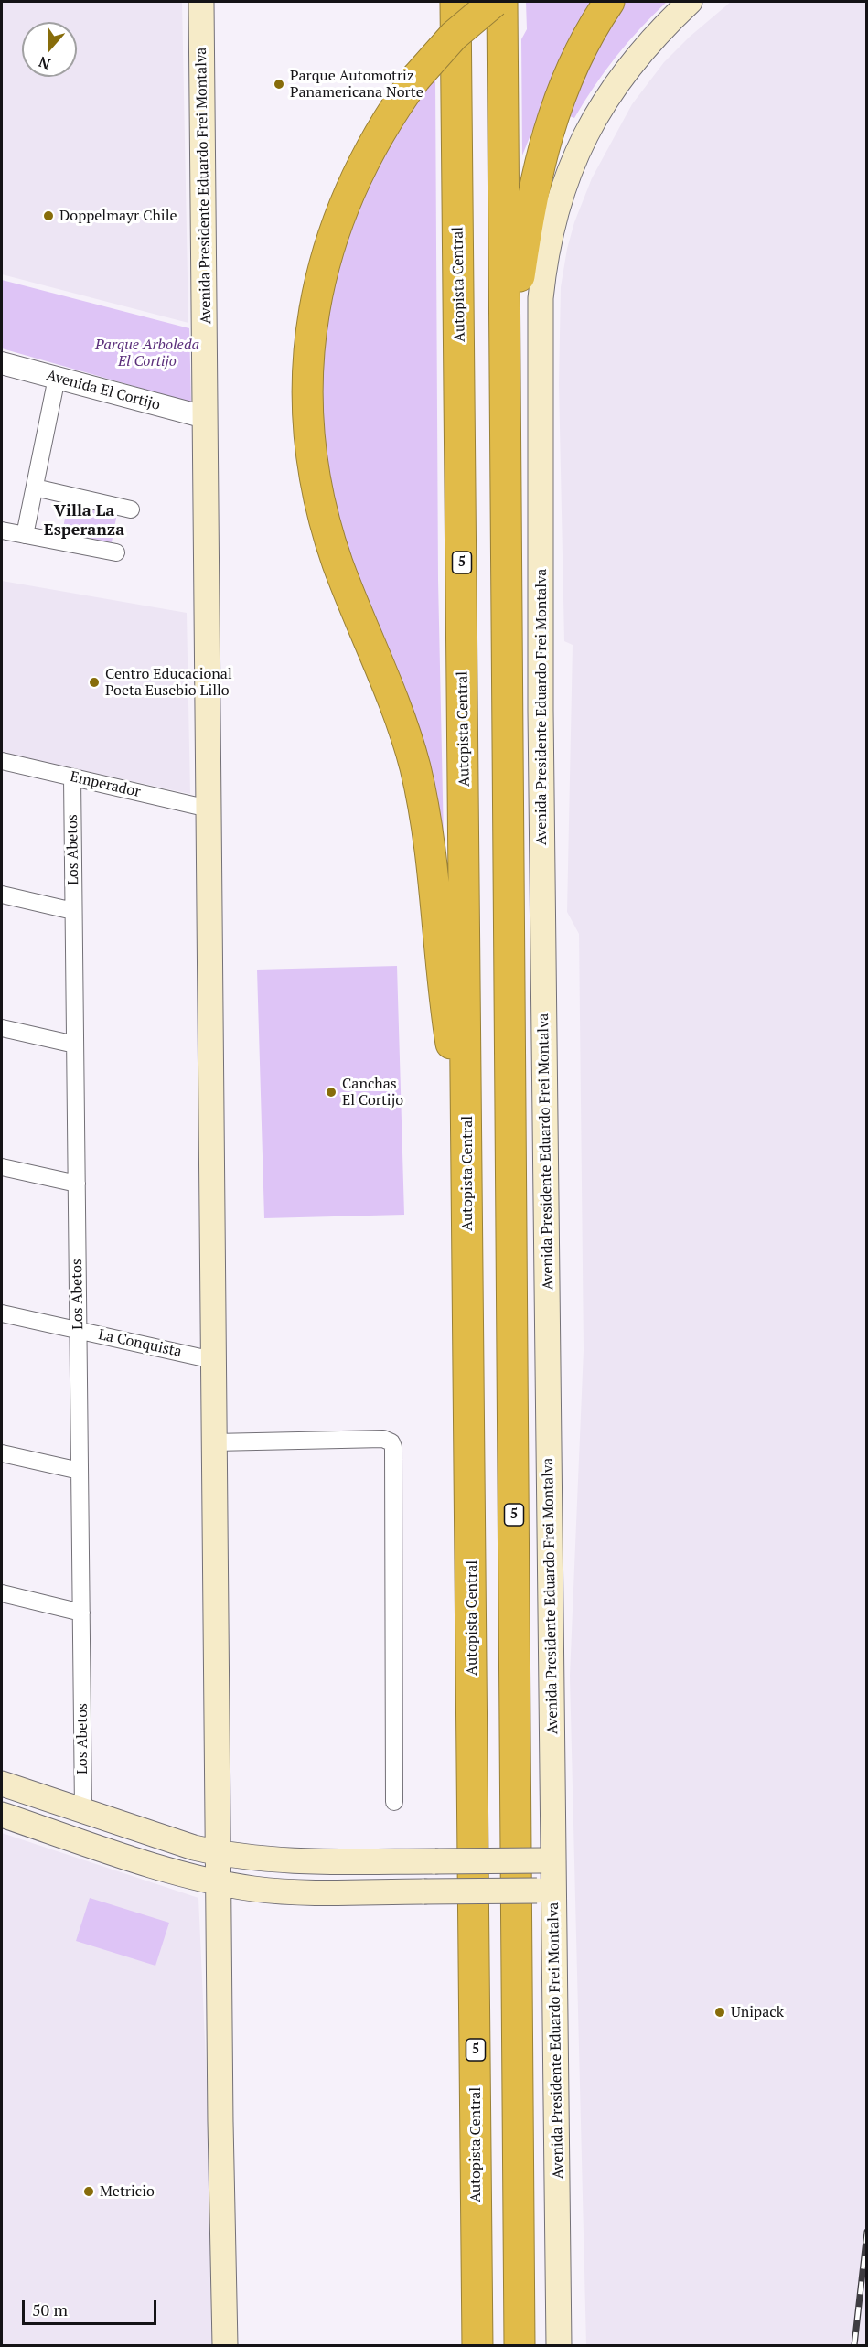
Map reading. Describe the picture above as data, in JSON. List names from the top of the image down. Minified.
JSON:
{"streets":{"highway":["Autopista Central","5"],"main road":["Avenida Presidente Eduardo Frei Montalva"],"street":["Avenida El Cortijo","Emperador","Los Abetos","La Conquista"]},"crossings":[["Avenida Presidente Eduardo Frei Montalva","Avenida El Cortijo"],["Avenida Presidente Eduardo Frei Montalva","Emperador"],["Avenida Presidente Eduardo Frei Montalva","La Conquista"],["Emperador","Los Abetos"],["Los Abetos","La Conquista"]],"districts":["Villa La Esperanza"],"parks":["Parque Arboleda El Cortijo"],"places":["Parque Automotriz Panamericana Norte","Doppelmayr Chile","Centro Educacional Poeta Eusebio Lillo","Canchas El Cortijo","Unipack","Metricio"],"scale_bar":"50 m","north":"bottom"}
